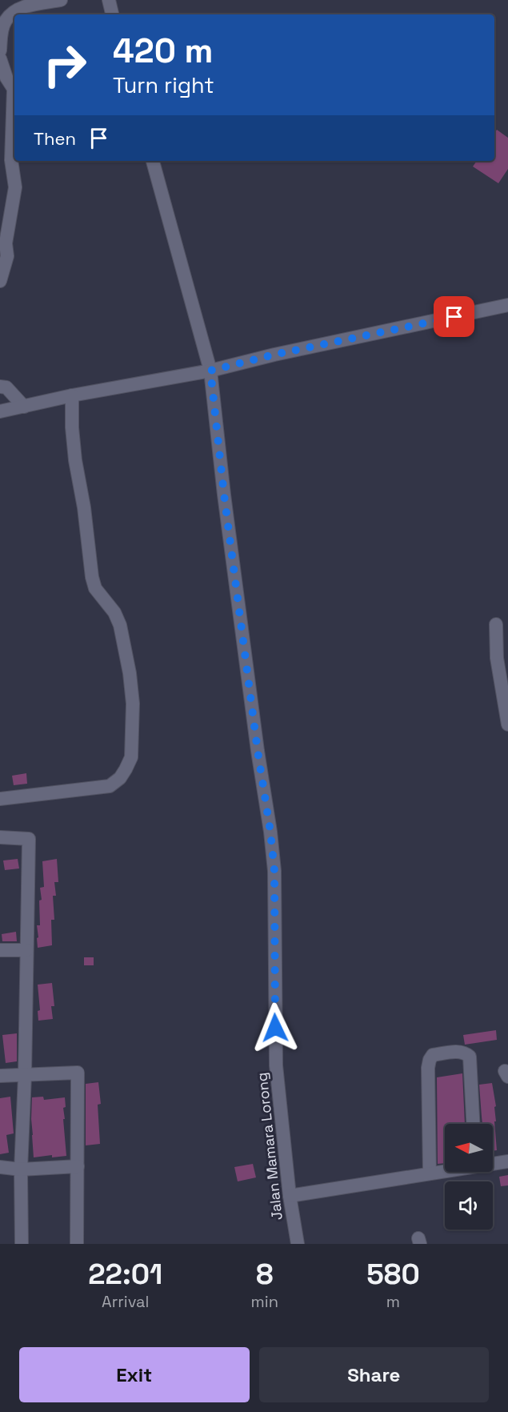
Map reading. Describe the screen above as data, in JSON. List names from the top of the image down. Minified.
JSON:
{"streets":{"street":["Jalan Mamara Lorong"]},"north":"left","page":{"turn":["420 m","Turn right"],"then":"Then","eta":["22:01","Arrival","8","min","580","m"],"buttons":["Exit","Share"]}}
